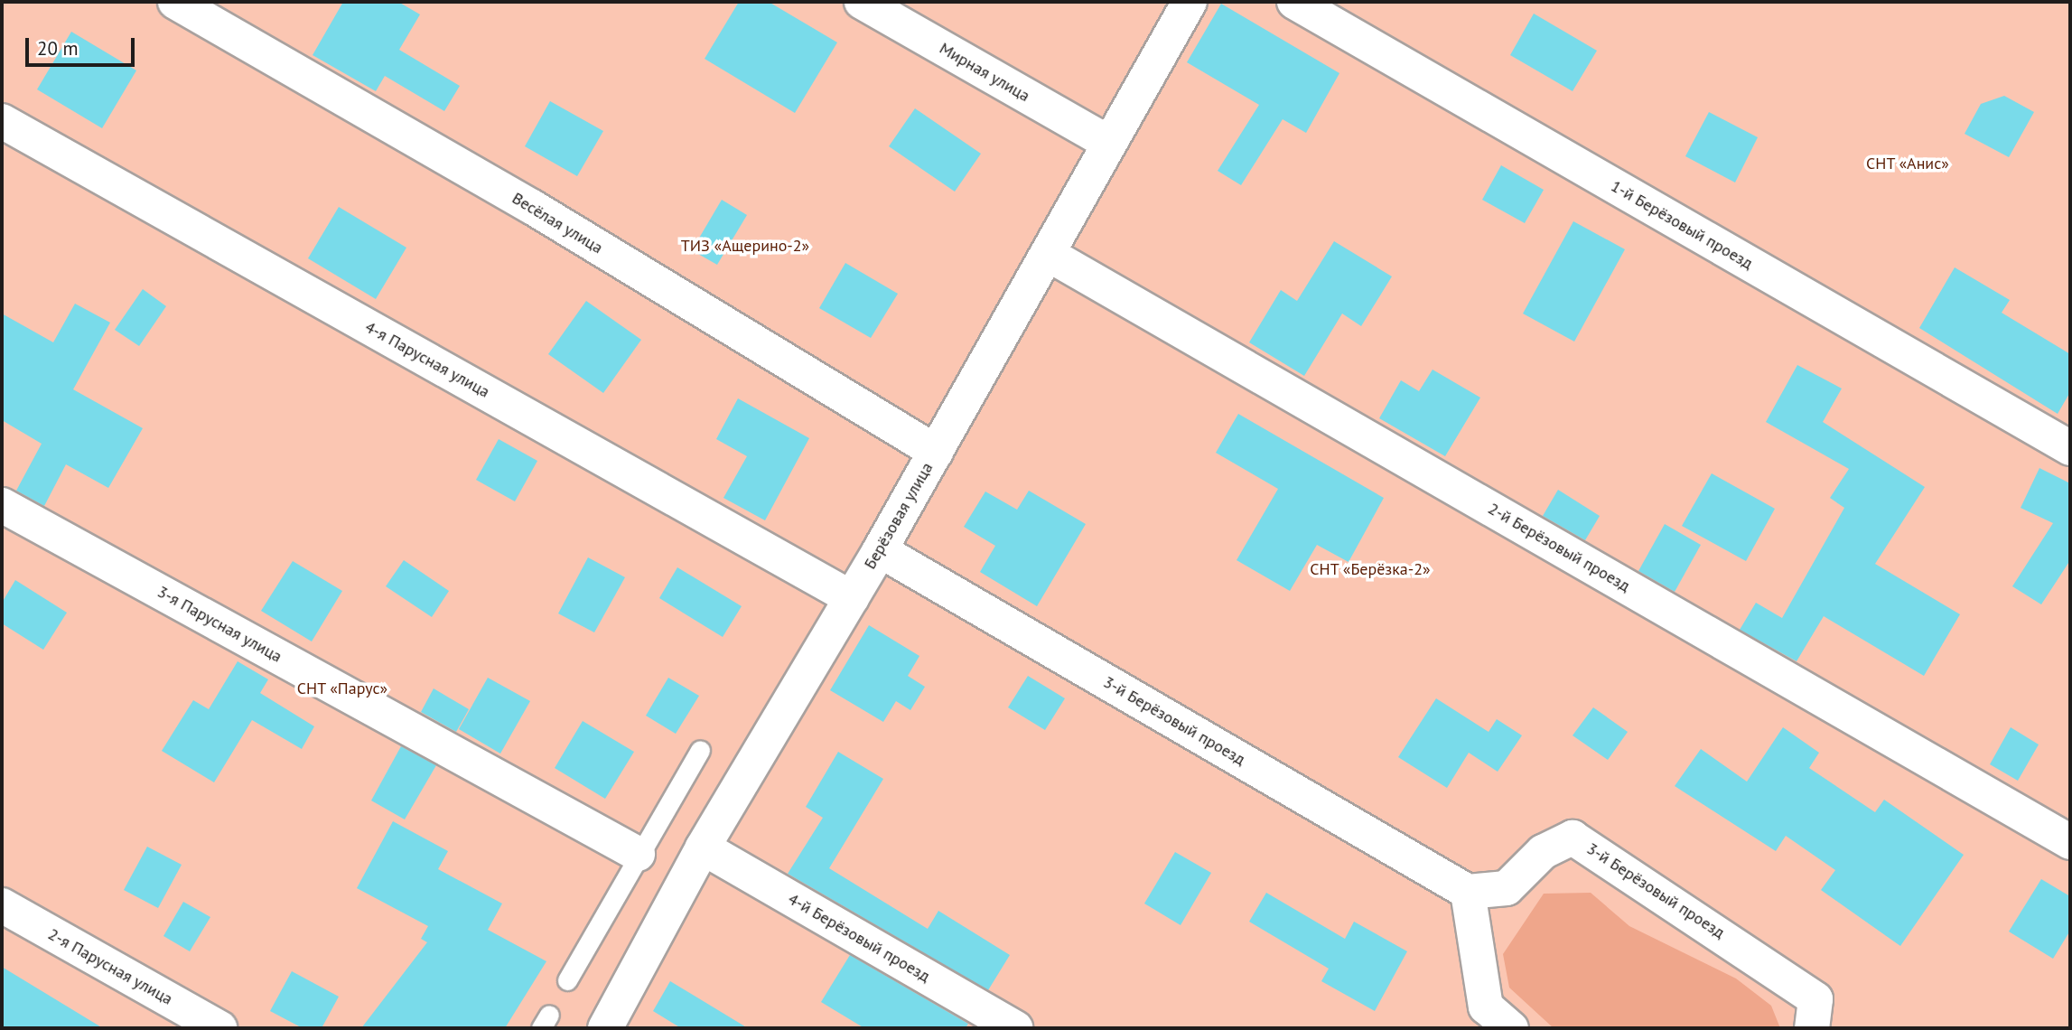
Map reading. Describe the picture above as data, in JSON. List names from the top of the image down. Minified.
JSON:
{"streets":{"street":["Мирная улица","Весёлая улица","1-й Берёзовый проезд","4-я Парусная улица","Берёзовая улица","2-й Берёзовый проезд","3-я Парусная улица","3-й Берёзовый проезд","4-й Берёзовый проезд","2-я Парусная улица"]},"crossings":[["Мирная улица","Берёзовая улица"],["Весёлая улица","Берёзовая улица"],["4-я Парусная улица","Берёзовая улица"],["Берёзовая улица","2-й Берёзовый проезд"],["Берёзовая улица","3-й Берёзовый проезд"],["Берёзовая улица","4-й Берёзовый проезд"]],"parks":["СНТ «Анис»","ТИЗ «Ащерино-2»","СНТ «Берёзка-2»","СНТ «Парус»"],"scale_bar":"20 m"}
